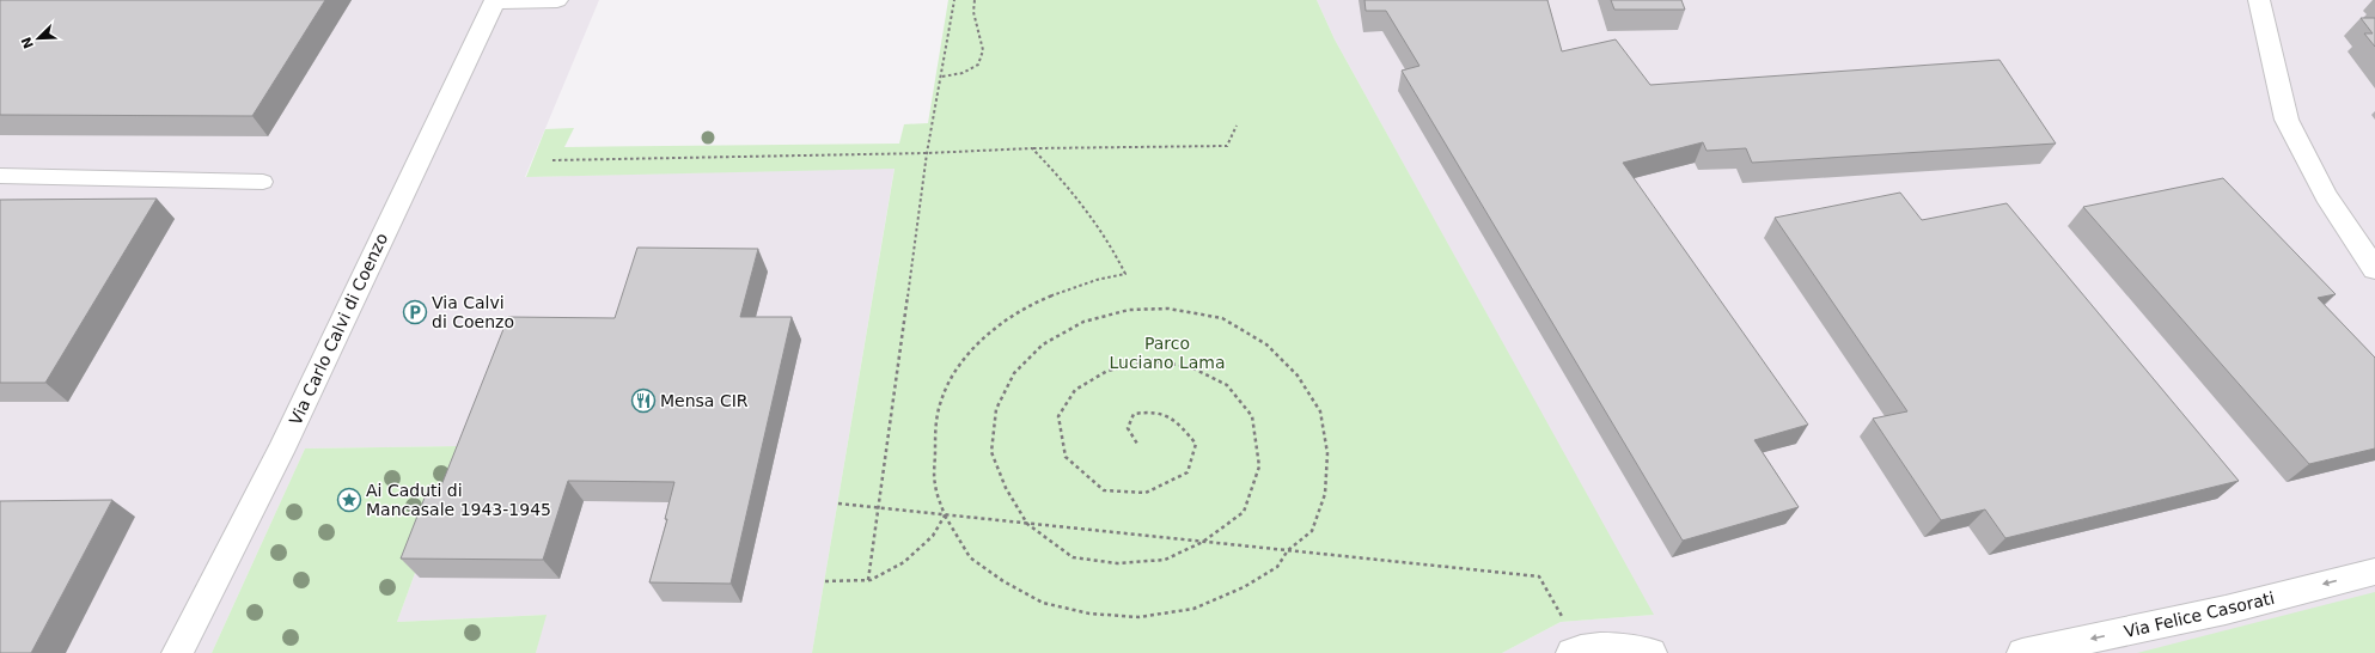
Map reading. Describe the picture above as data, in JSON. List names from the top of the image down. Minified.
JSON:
{"streets":{"street":["Via Carlo Calvi di Coenzo","Via Felice Casorati"]},"one_way":["Via Felice Casorati"],"parks":["Parco Luciano Lama"],"places":{"parking":["Via Calvi di Coenzo"],"restaurant":["Mensa CIR"],"place":["Ai Caduti di Mancasale 1943-1945"]},"north":"bottom left"}
